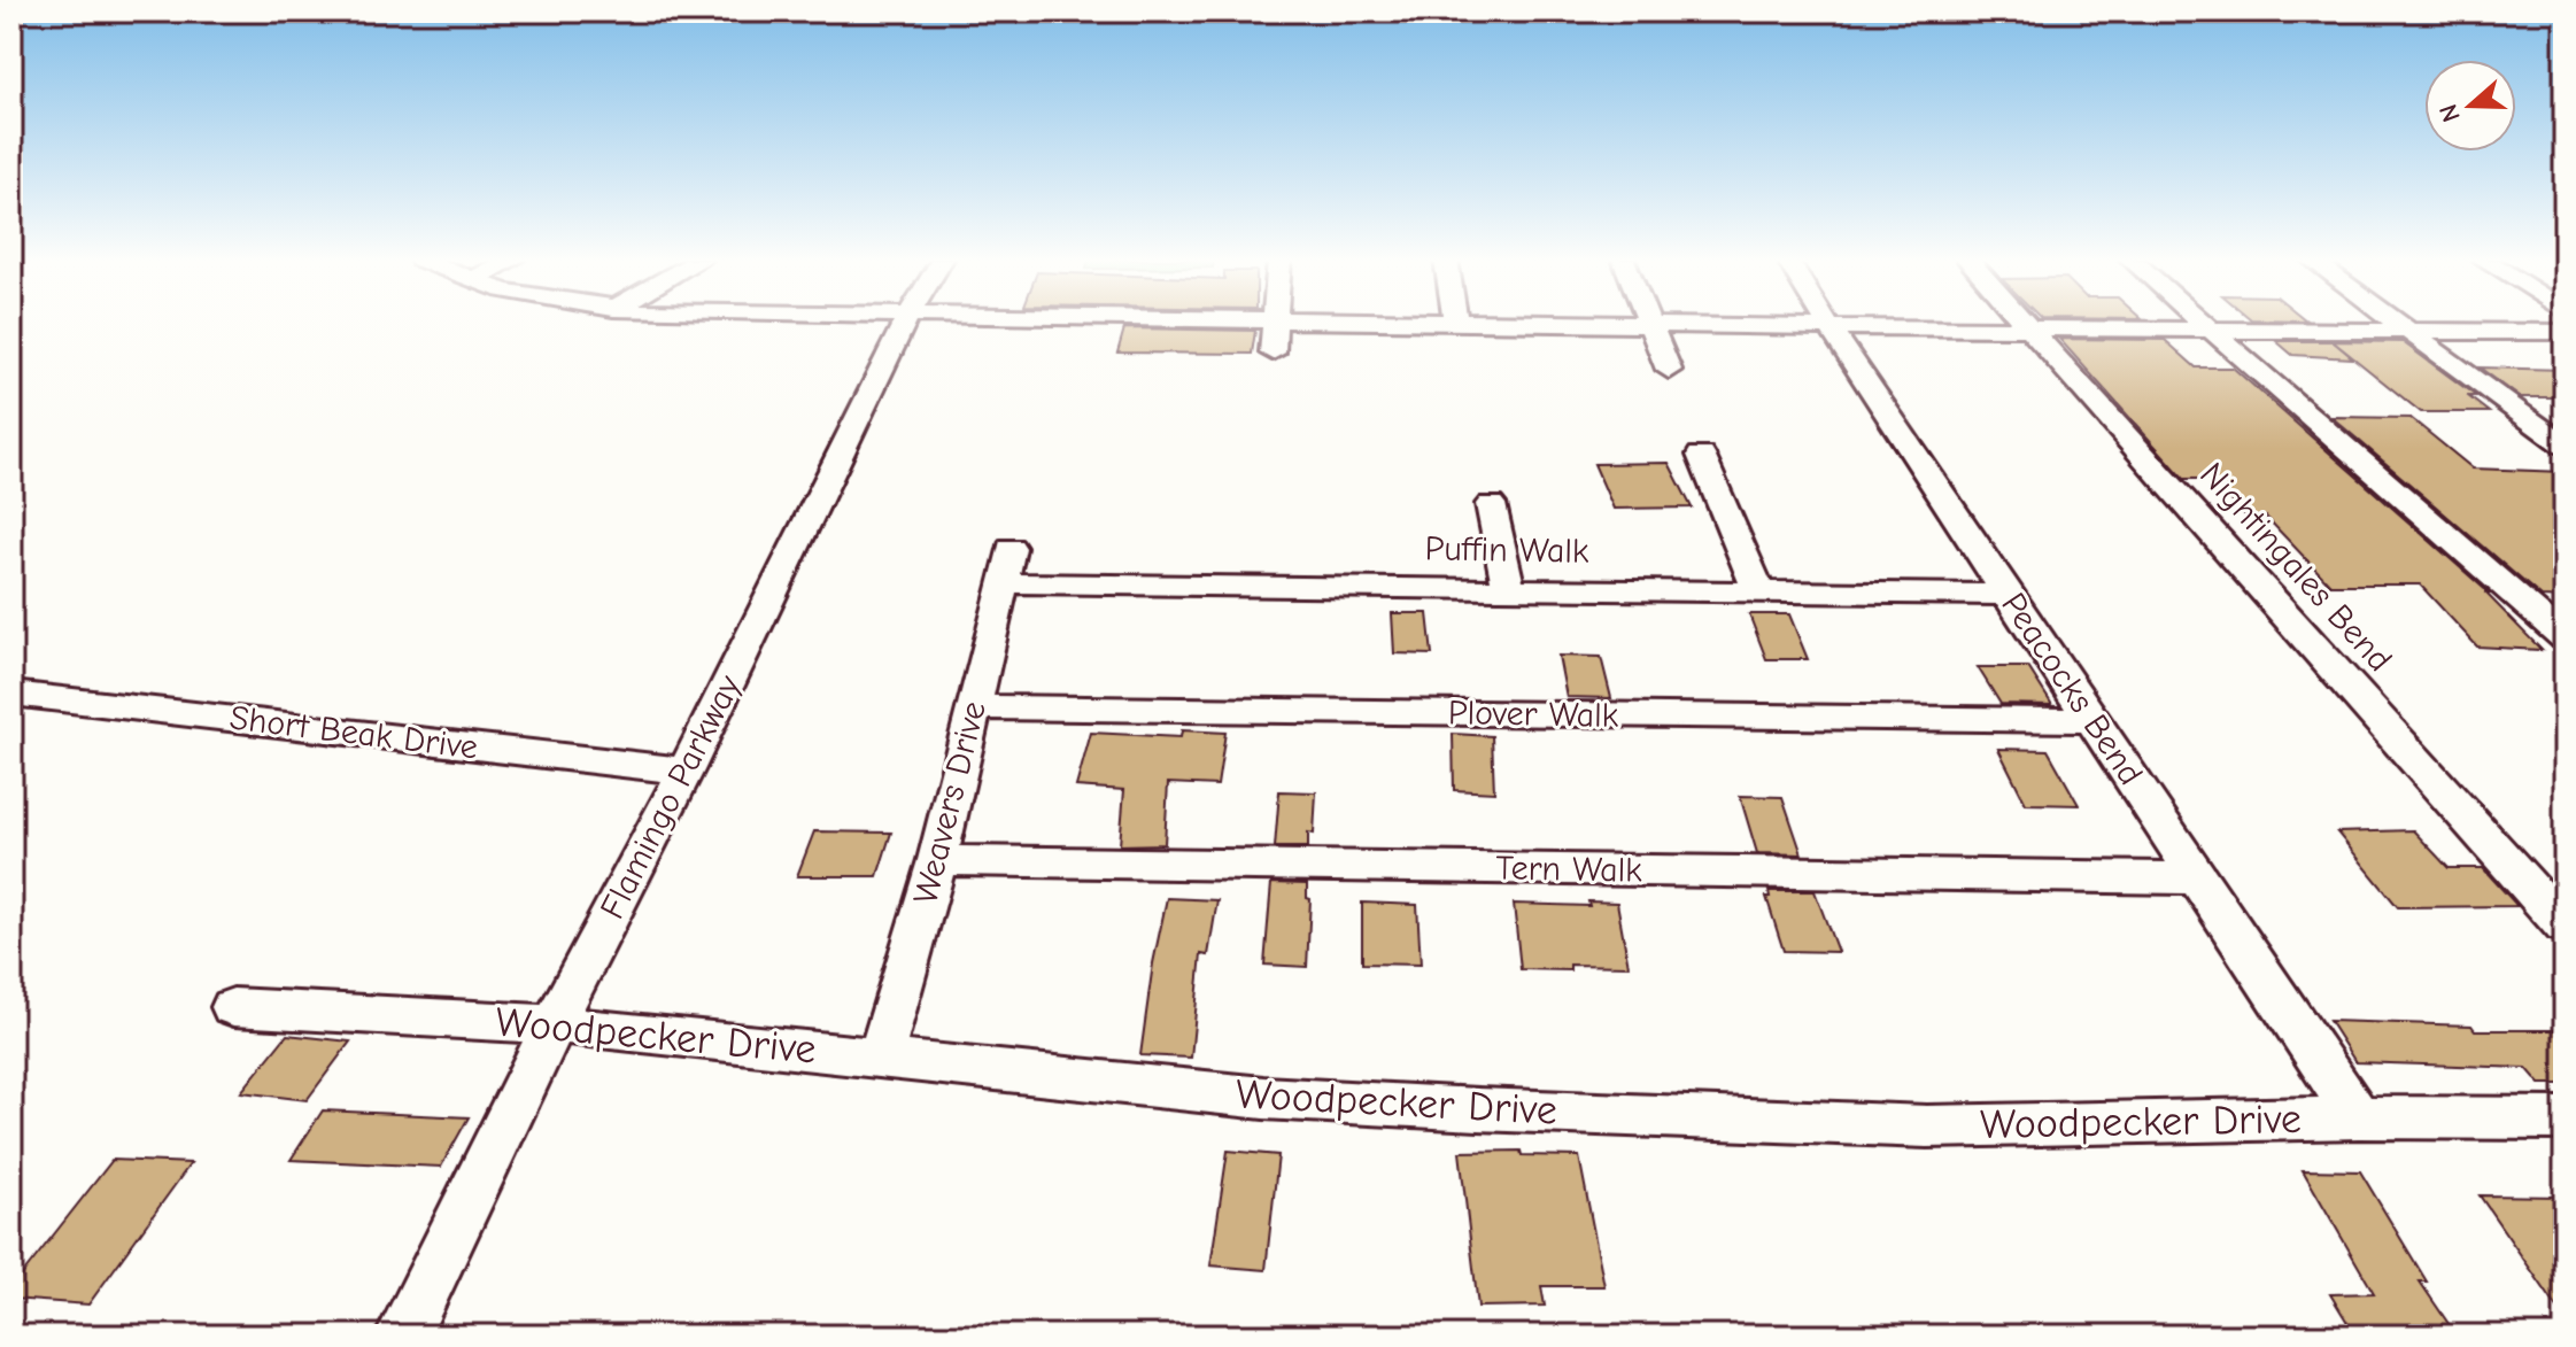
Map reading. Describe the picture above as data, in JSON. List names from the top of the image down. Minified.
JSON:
{"streets":{"street":["Puffin Walk","Nightingales Bend","Peacocks Bend","Plover Walk","Short Beak Drive","Flamingo Parkway","Weavers Drive","Tern Walk","Woodpecker Drive"]},"crossings":[["Puffin Walk","Peacocks Bend"],["Puffin Walk","Weavers Drive"],["Peacocks Bend","Plover Walk"],["Peacocks Bend","Tern Walk"],["Peacocks Bend","Woodpecker Drive"],["Plover Walk","Weavers Drive"],["Short Beak Drive","Flamingo Parkway"],["Flamingo Parkway","Woodpecker Drive"],["Weavers Drive","Tern Walk"],["Weavers Drive","Woodpecker Drive"]],"north":"left"}
